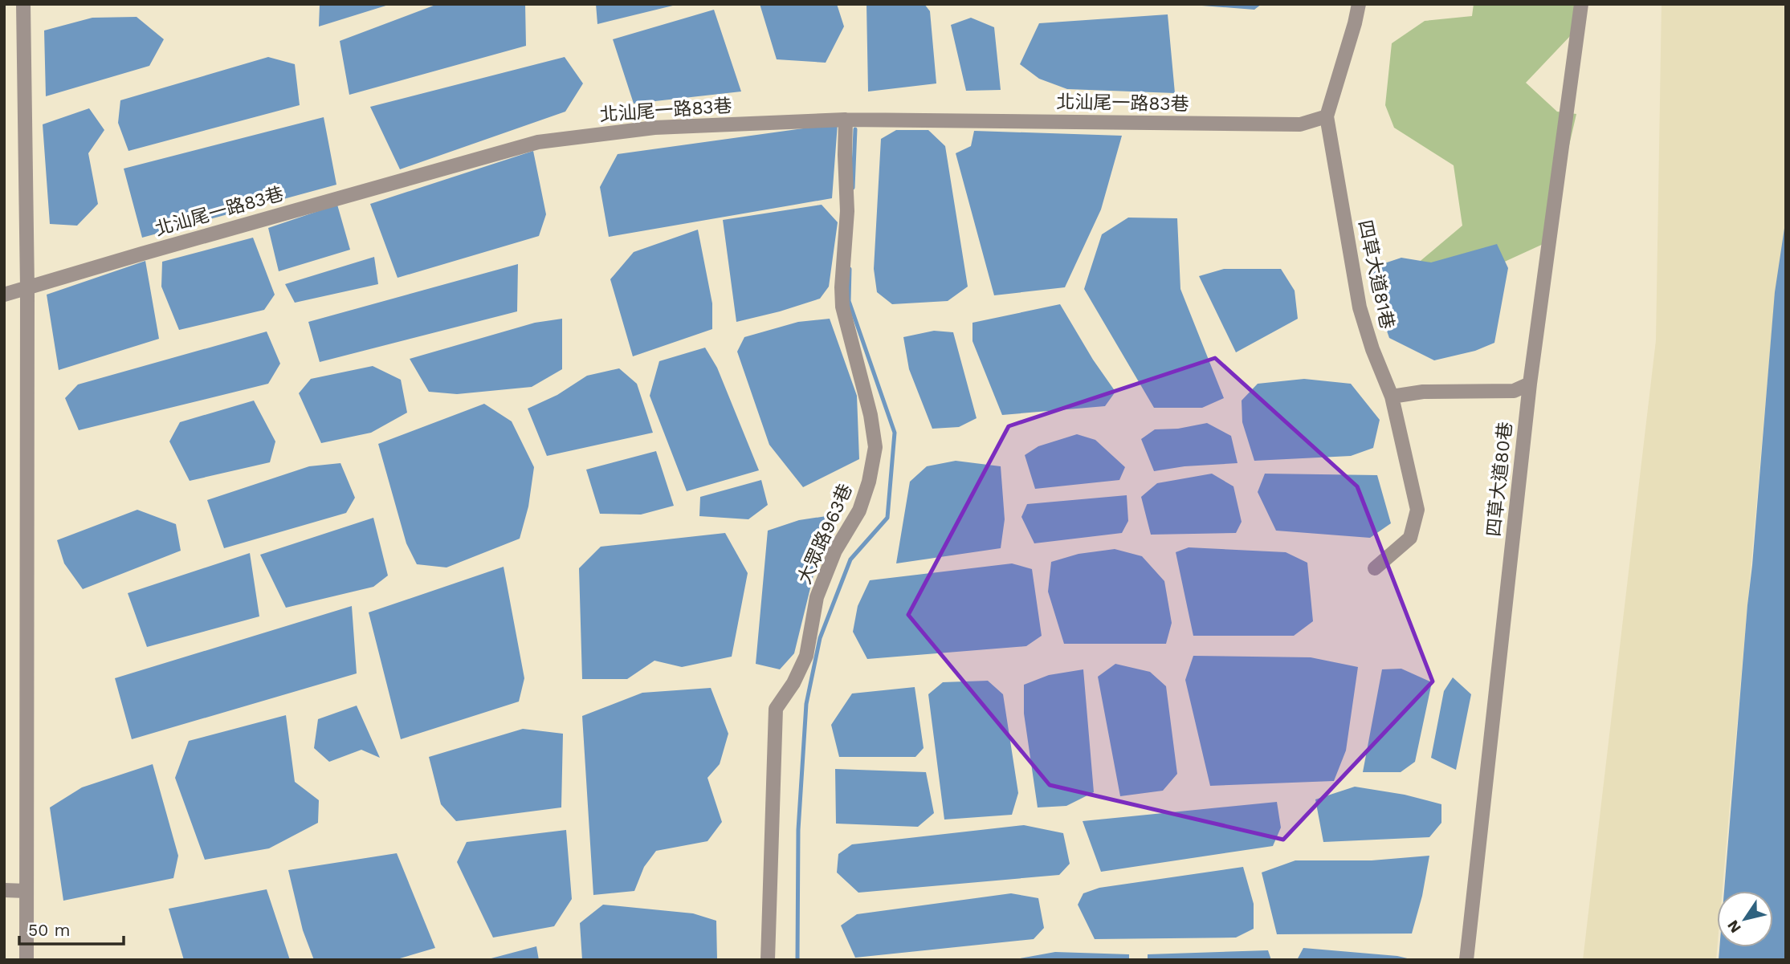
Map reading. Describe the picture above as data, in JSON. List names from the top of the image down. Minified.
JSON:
{"streets":{"street":["北汕尾一路83巷","四草大道81巷","四草大道80巷","大眾路963巷"]},"crossings":[["北汕尾一路83巷","四草大道81巷"],["北汕尾一路83巷","大眾路963巷"]],"scale_bar":"50 m","north":"bottom left"}
